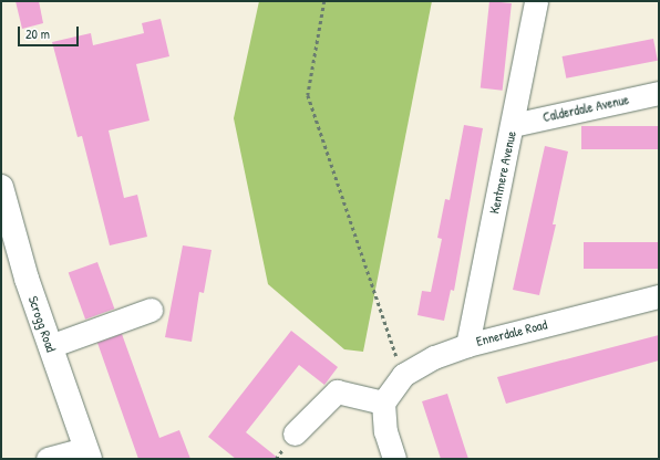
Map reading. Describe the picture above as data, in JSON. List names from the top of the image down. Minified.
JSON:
{"streets":{"street":["Calderdale Avenue","Kentmere Avenue","Scrogg Road","Ennerdale Road"]},"crossings":[["Calderdale Avenue","Kentmere Avenue"],["Kentmere Avenue","Ennerdale Road"]],"scale_bar":"20 m"}
